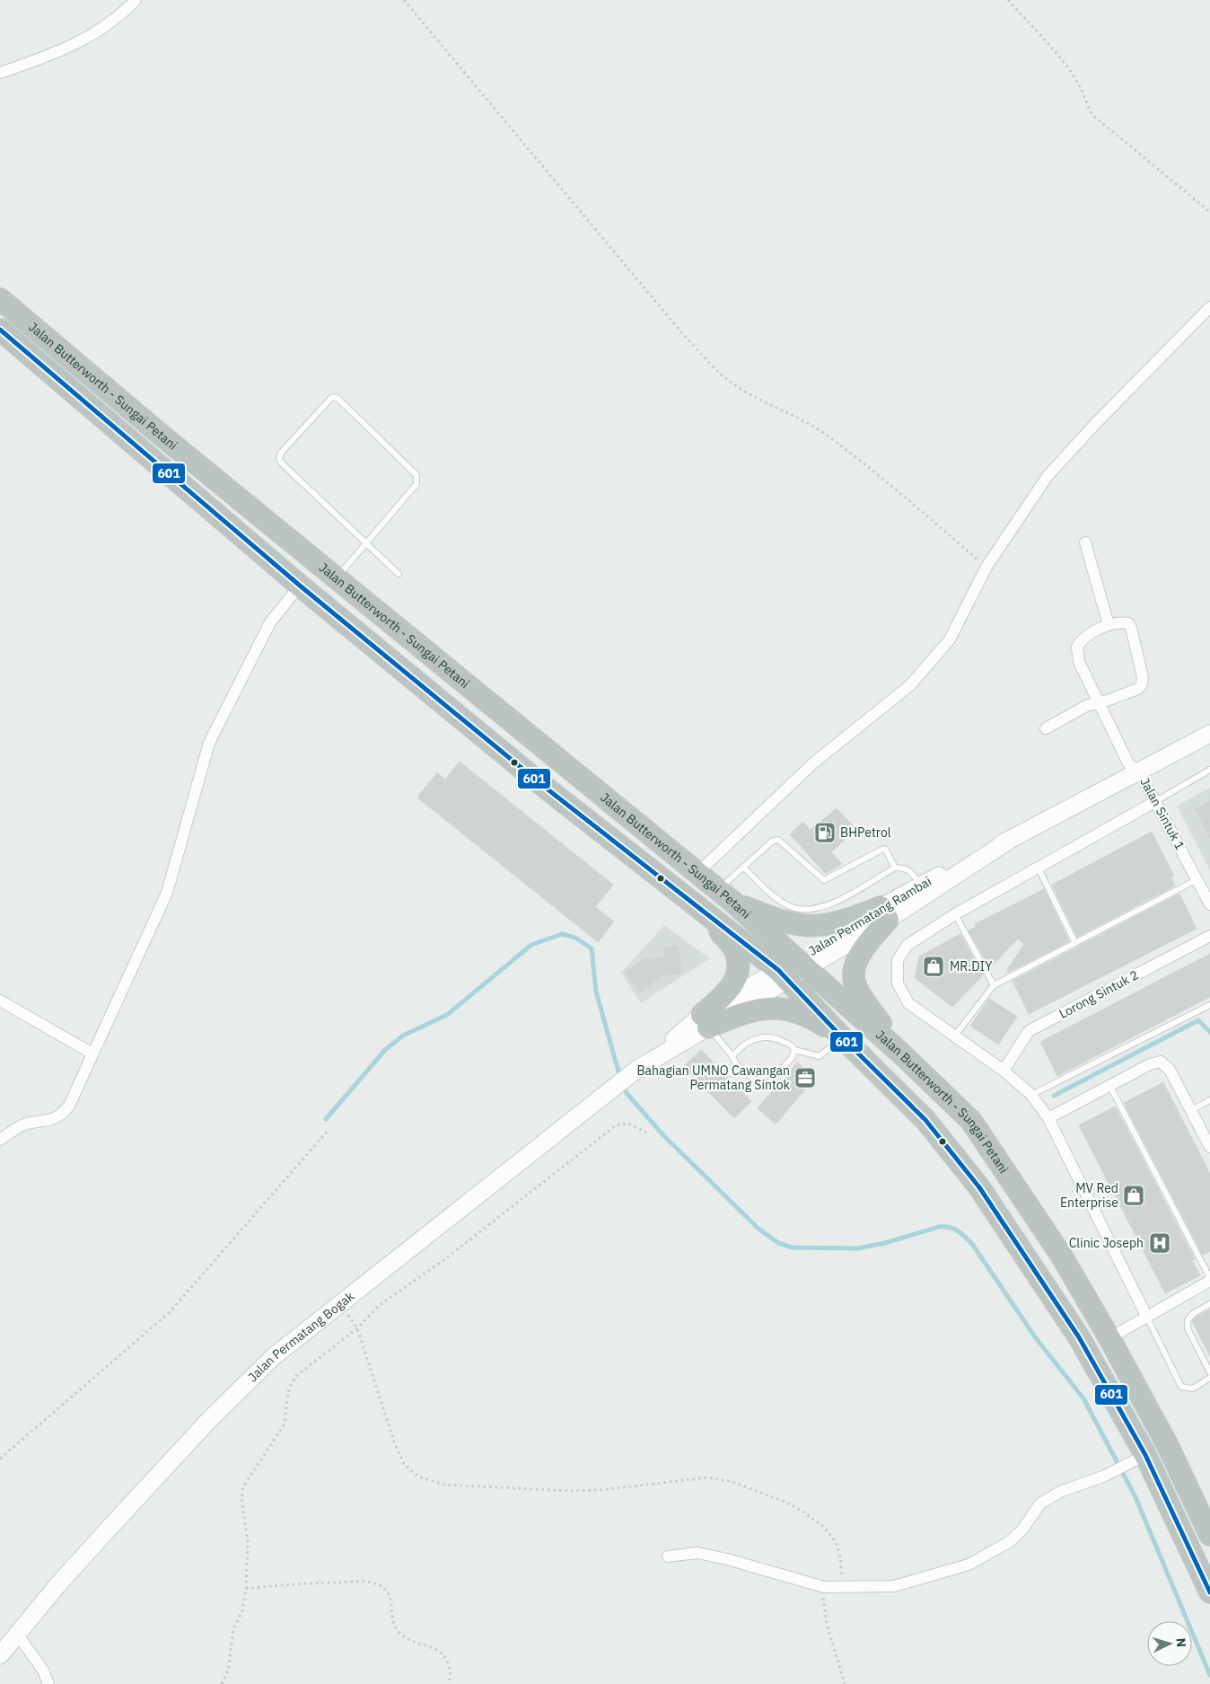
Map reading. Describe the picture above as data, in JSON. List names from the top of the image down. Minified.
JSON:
{"streets":{"highway":["Jalan Butterworth - Sungai Petani"],"street":["Jalan Sintuk 1","Jalan Permatang Rambai","Lorong Sintuk 2","Jalan Permatang Bogak"]},"crossings":[["Jalan Butterworth - Sungai Petani","Jalan Permatang Rambai"],["Jalan Butterworth - Sungai Petani","Jalan Permatang Bogak"],["Jalan Sintuk 1","Jalan Permatang Rambai"],["Jalan Permatang Rambai","Jalan Permatang Bogak"]],"places":{"fuel station":["BHPetrol"],"shop":["MR.DIY","MV Red Enterprise"],"office":["Bahagian UMNO Cawangan Permatang Sintok"],"hospital":["Clinic Joseph"]},"lines":["transit line 601"],"north":"right"}
